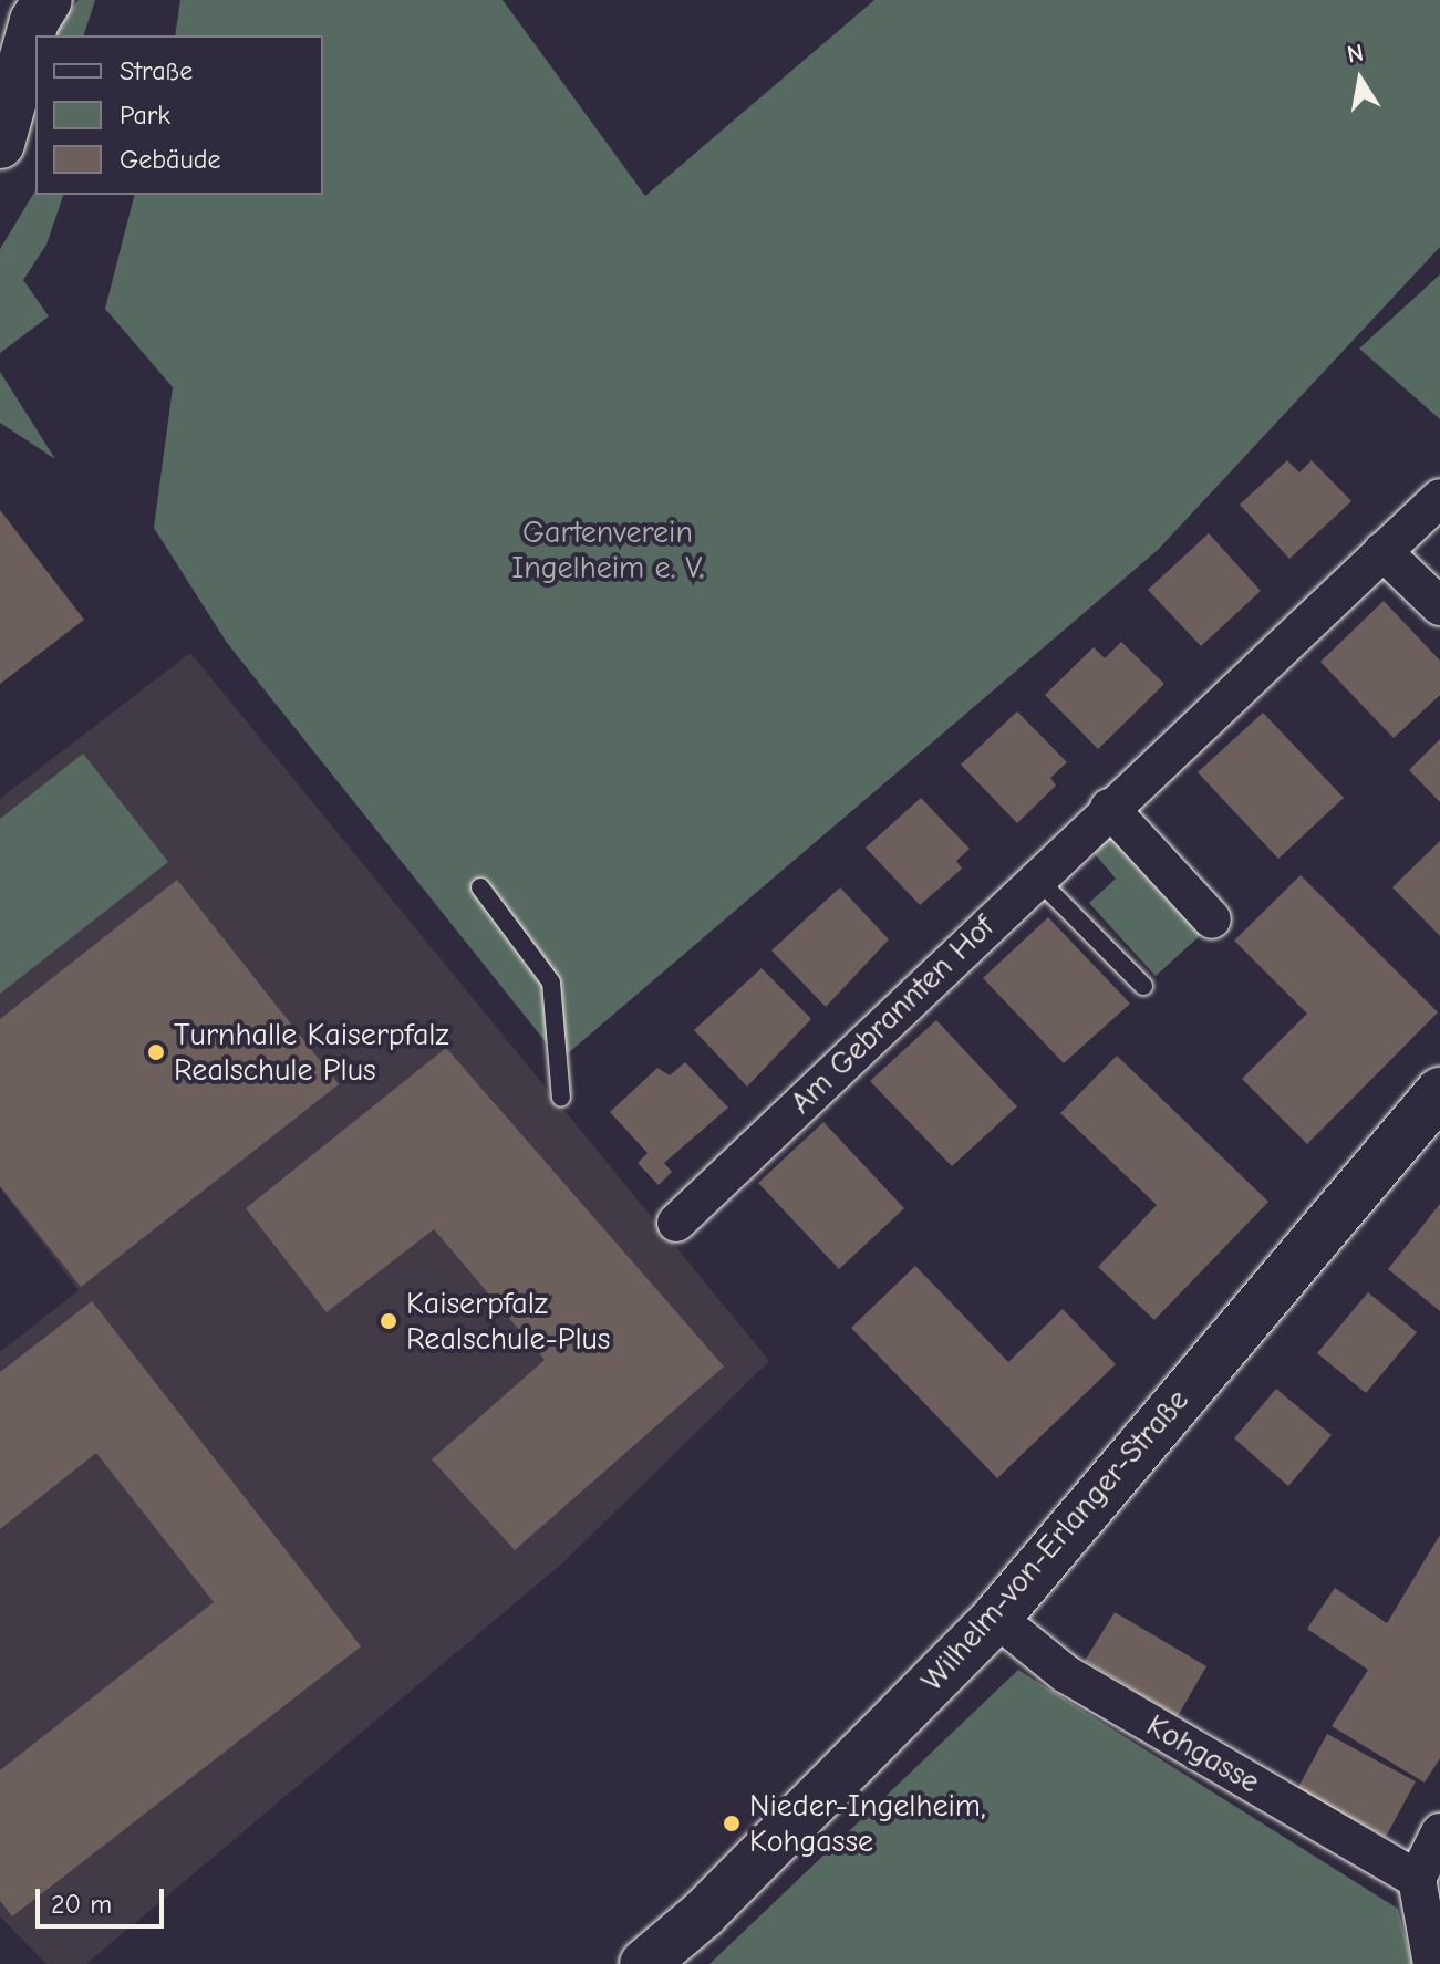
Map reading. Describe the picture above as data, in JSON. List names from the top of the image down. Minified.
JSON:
{"streets":{"main road":["Wilhelm-von-Erlanger-Straße"],"street":["Am Gebrannten Hof","Kohgasse"]},"crossings":[["Wilhelm-von-Erlanger-Straße","Kohgasse"]],"parks":["Gartenverein Ingelheim e. V."],"places":["Turnhalle Kaiserpfalz Realschule Plus","Kaiserpfalz Realschule-Plus","Nieder-Ingelheim, Kohgasse"],"legend":["Straße","Park","Gebäude"],"scale_bar":"20 m","north":"top"}
